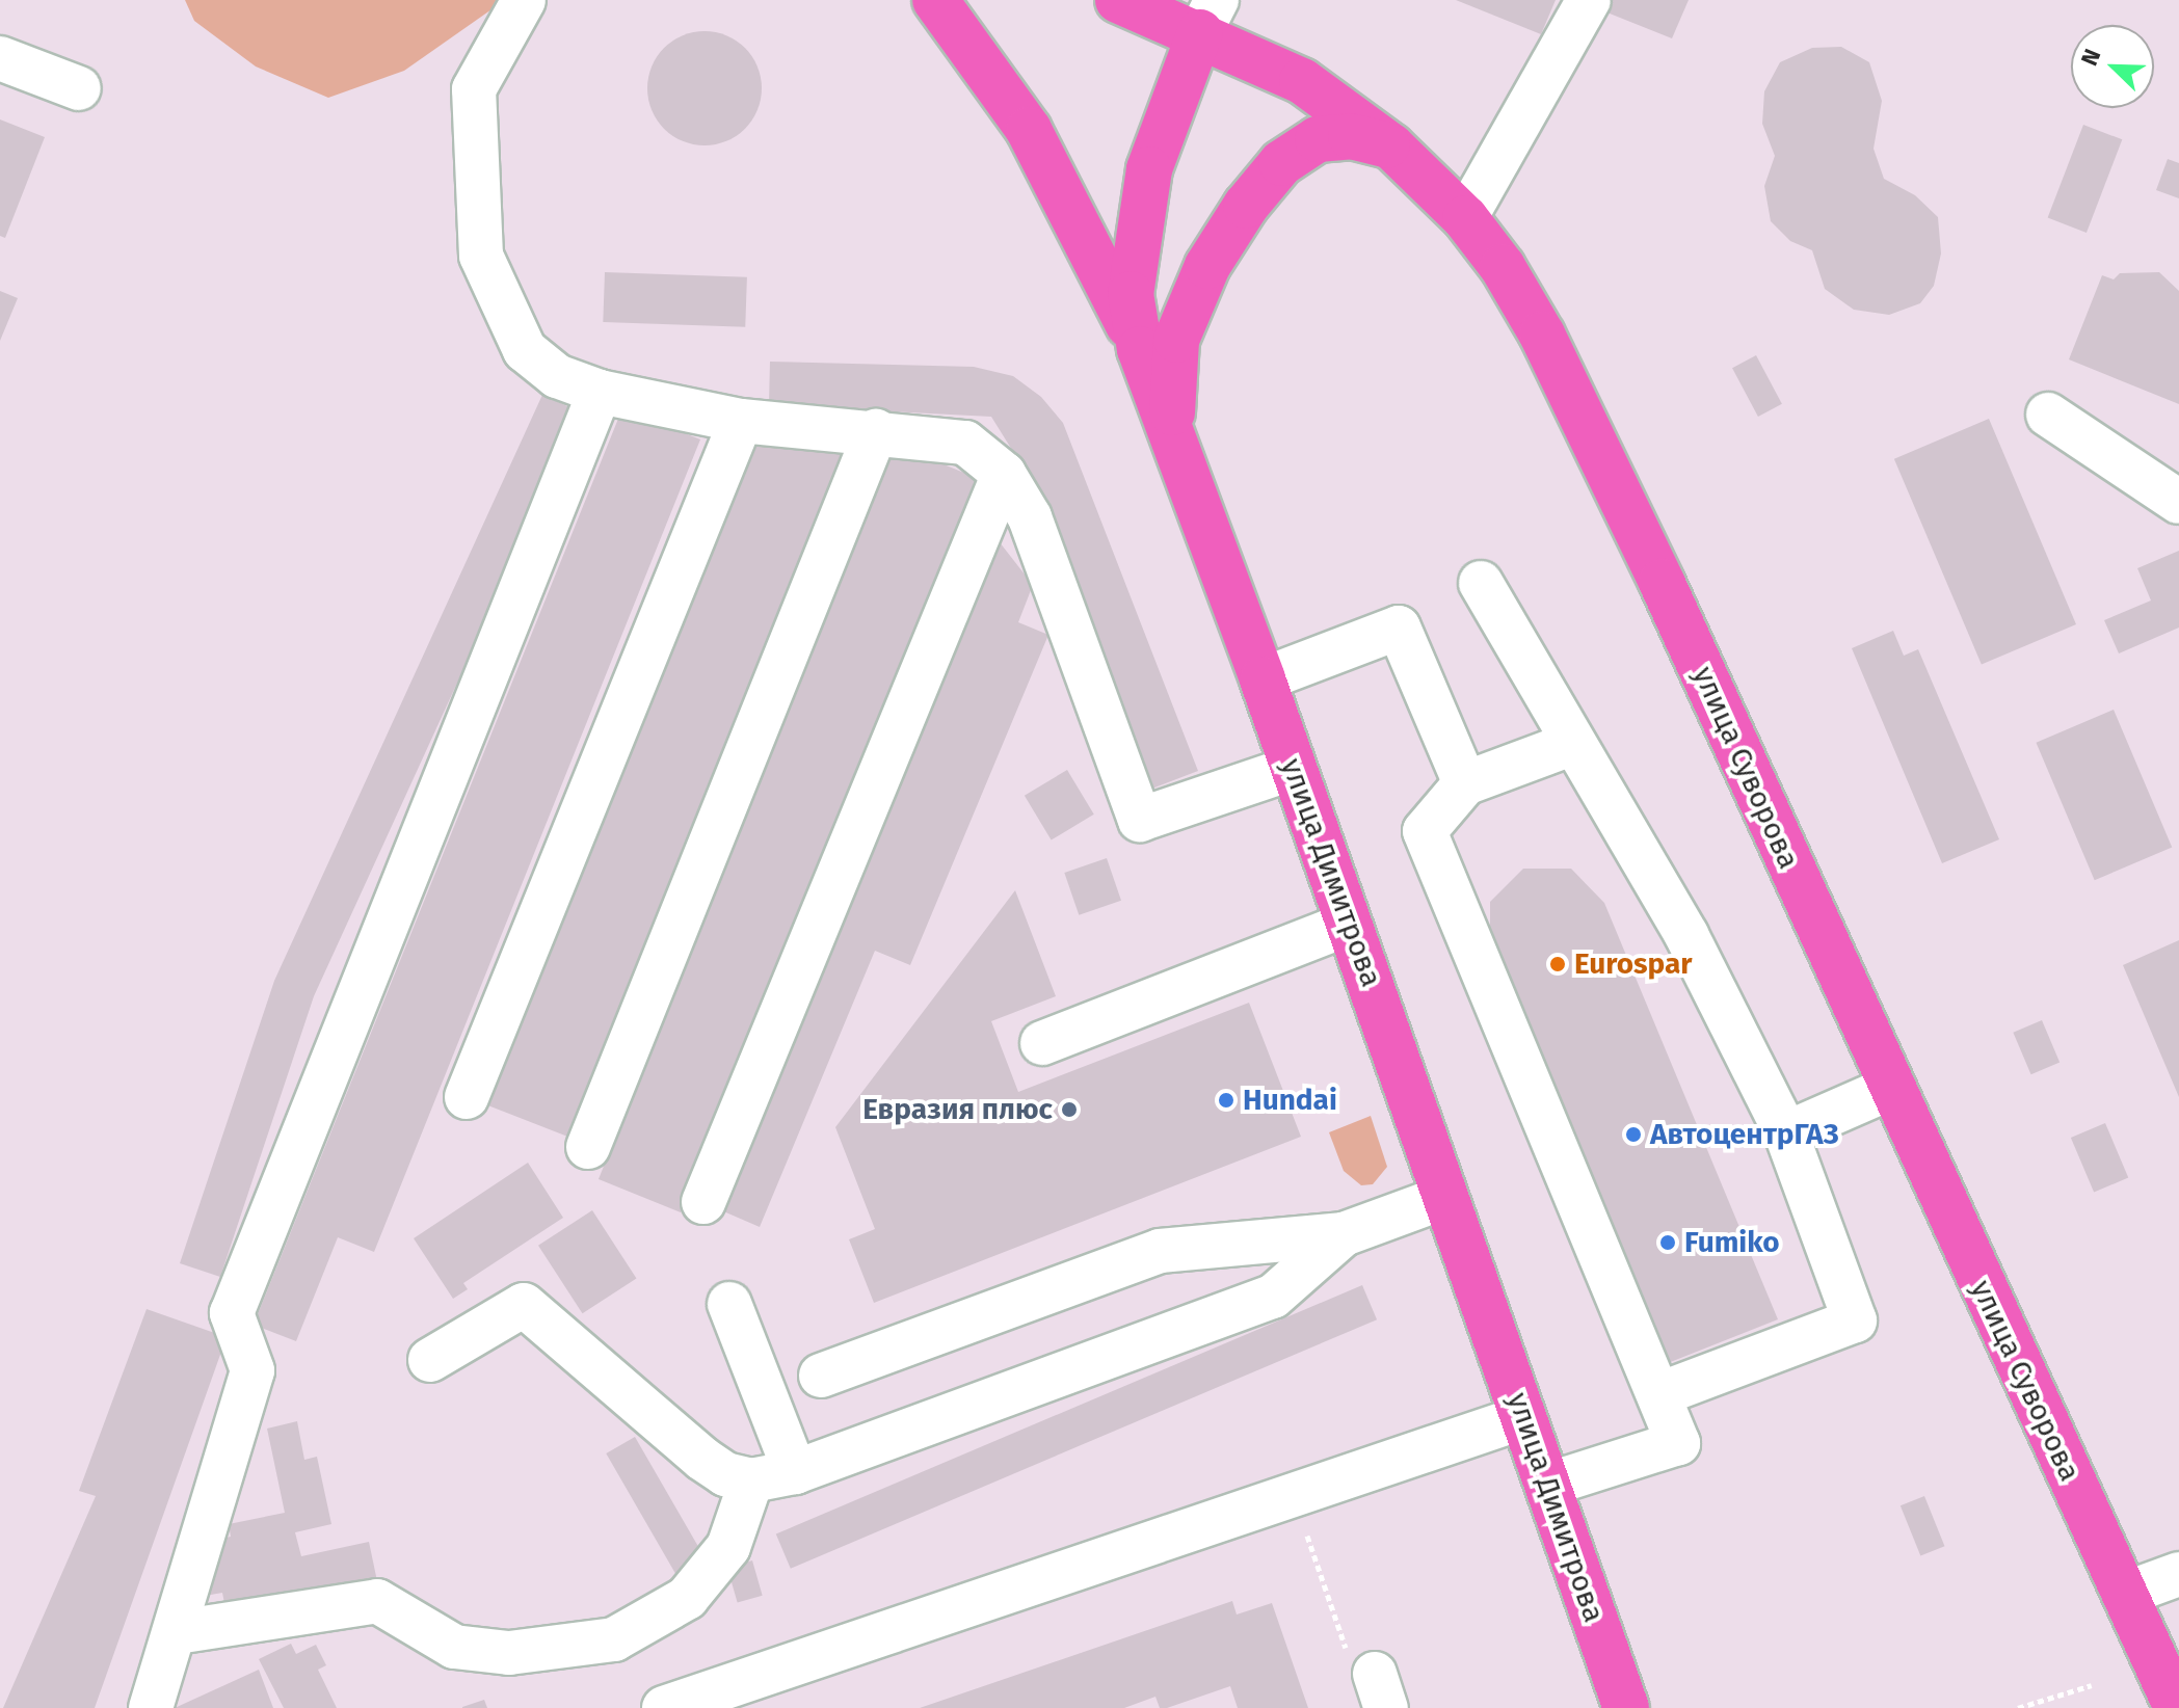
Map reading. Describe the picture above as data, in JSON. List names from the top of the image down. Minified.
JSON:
{"streets":{"main road":["улица Суворова","улица Димитрова"]},"crossings":[["улица Суворова","улица Димитрова"]],"places":["Eurospar","Hundai","Евразия плюс","АвтоцентрГАЗ","Fumiko"],"north":"top left"}
